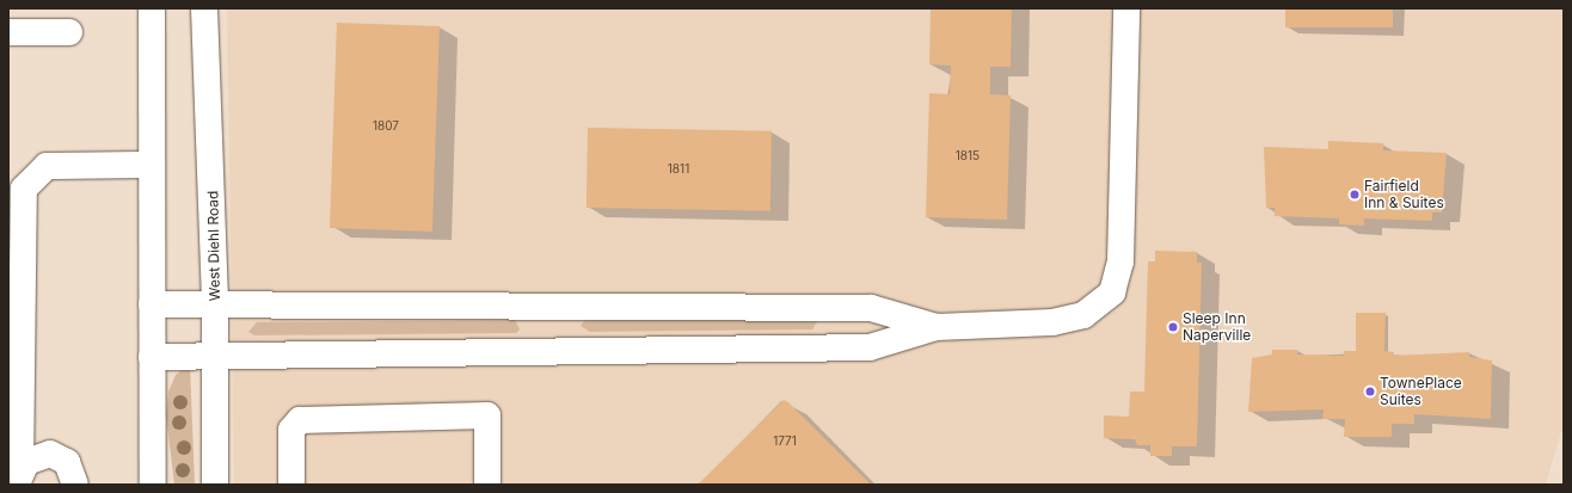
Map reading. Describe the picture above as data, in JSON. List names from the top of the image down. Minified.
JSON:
{"streets":{"street":["West Diehl Road"]},"places":["Fairfield Inn & Suites","Sleep Inn Naperville","TownePlace Suites"],"house_numbers":["1807","1815","1811","1771"]}
